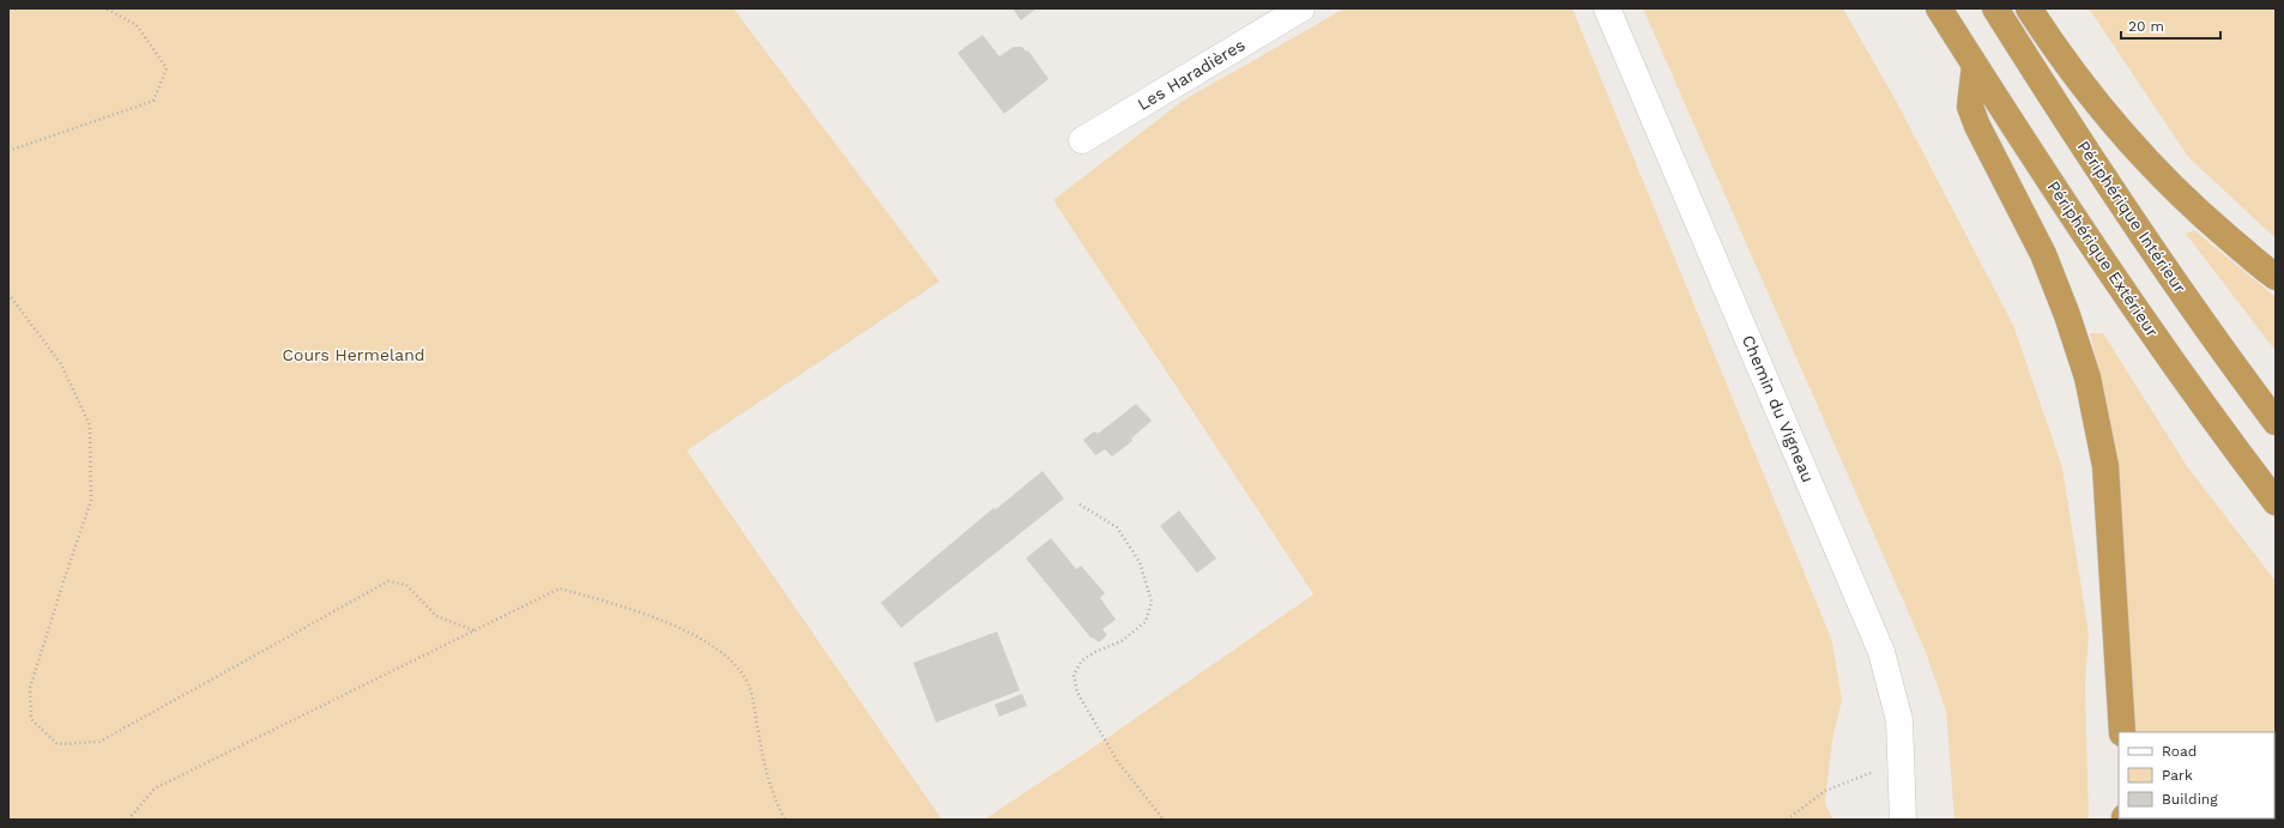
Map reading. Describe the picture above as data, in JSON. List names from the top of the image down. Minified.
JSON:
{"streets":{"highway":["Périphérique Intérieur","Périphérique Extérieur"],"street":["Les Haradières","Chemin du Vigneau"]},"parks":["Cours Hermeland"],"legend":["Road","Park","Building"],"scale_bar":"20 m"}
